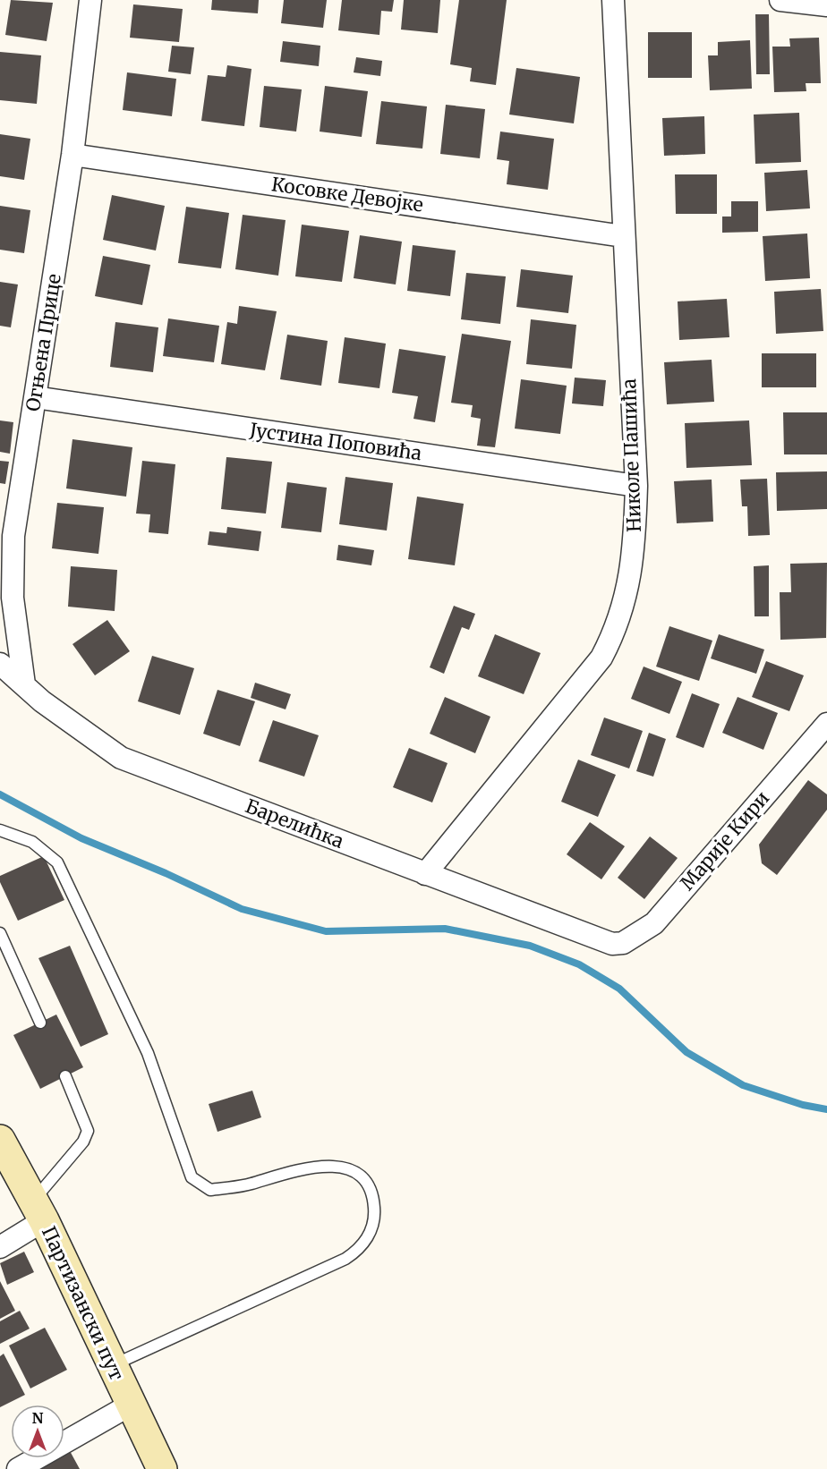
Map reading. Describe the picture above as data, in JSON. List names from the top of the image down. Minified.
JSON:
{"streets":{"main road":["Партизански пут"],"street":["Косовке Девојке","Огњена Прице","Јустина Поповића","Николе Пашића","Барелићка","Марије Кири"]},"crossings":[["Косовке Девојке","Огњена Прице"],["Косовке Девојке","Николе Пашића"],["Огњена Прице","Јустина Поповића"],["Огњена Прице","Барелићка"],["Јустина Поповића","Николе Пашића"],["Николе Пашића","Барелићка"],["Барелићка","Марије Кири"]],"north":"top"}
